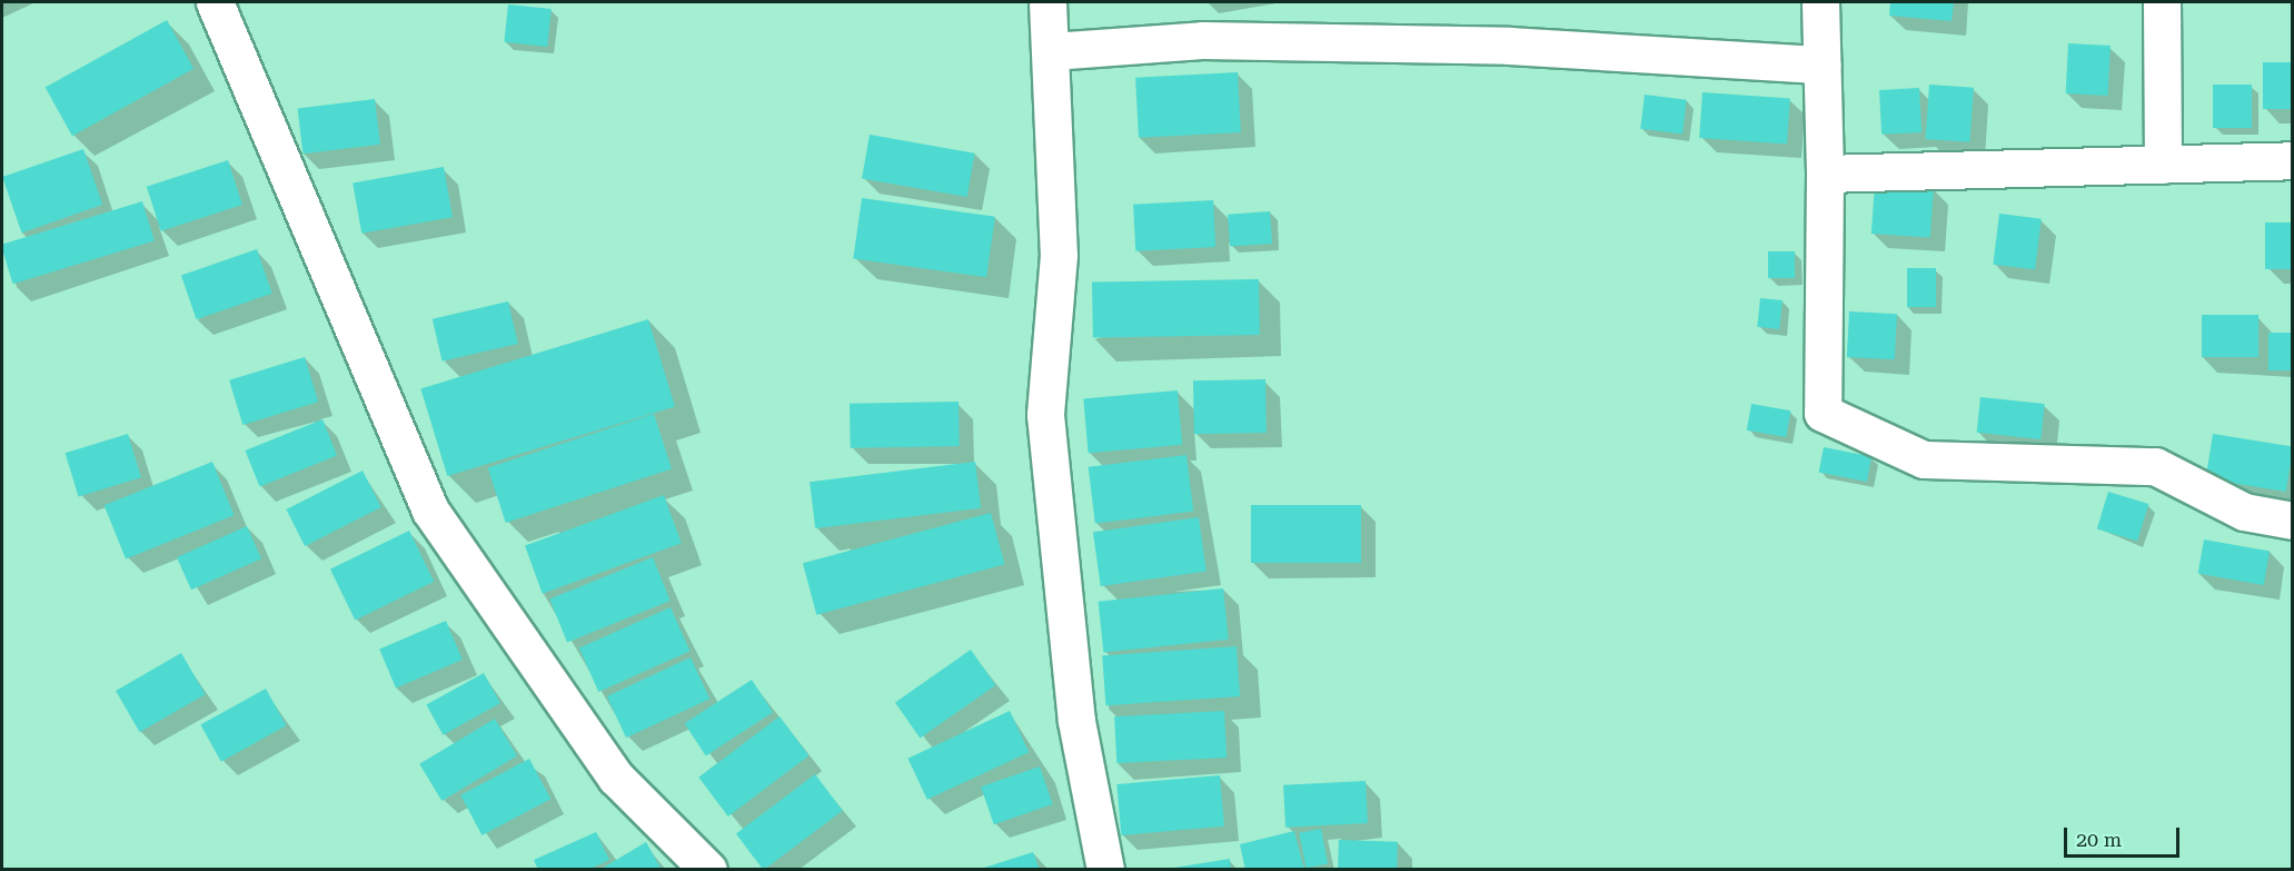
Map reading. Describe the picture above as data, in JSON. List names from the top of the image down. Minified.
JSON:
{"scale_bar":"20 m"}
